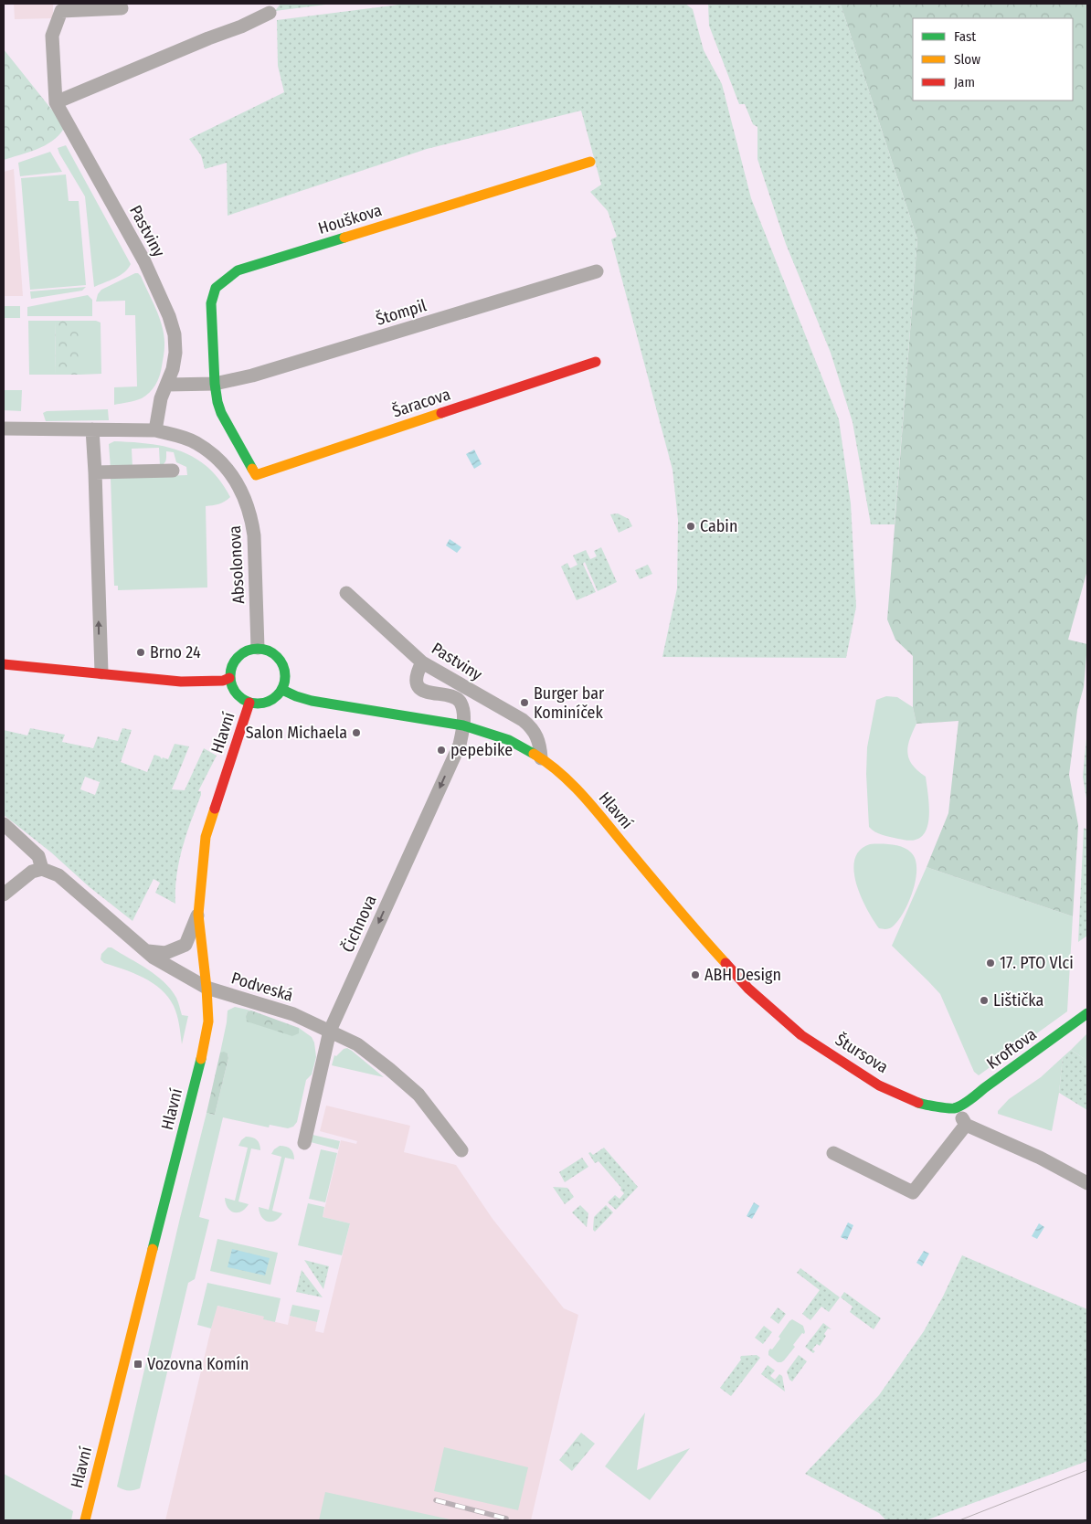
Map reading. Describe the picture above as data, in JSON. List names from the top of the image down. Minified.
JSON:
{"streets":{"street":["Houškova","Pastviny","Štompil","Šaracova","Absolonova","Hlavní","Čichnova","Podveská","Kroftova","Štursova"]},"crossings":[["Houškova","Štompil"],["Houškova","Šaracova"],["Pastviny","Absolonova"],["Pastviny","Hlavní"],["Pastviny","Čichnova"],["Štompil","Šaracova"],["Absolonova","Hlavní"],["Hlavní","Čichnova"],["Hlavní","Podveská"],["Hlavní","Štursova"],["Čichnova","Podveská"],["Kroftova","Štursova"]],"one_way":["Čichnova"],"places":{"other":["Cabin","Brno 24","Burger bar Kominíček","Salon Michaela","pepebike","17. PTO Vlci","ABH Design","Lištička"],"transit":["Vozovna Komín"]},"legend":["Fast","Slow","Jam"]}
